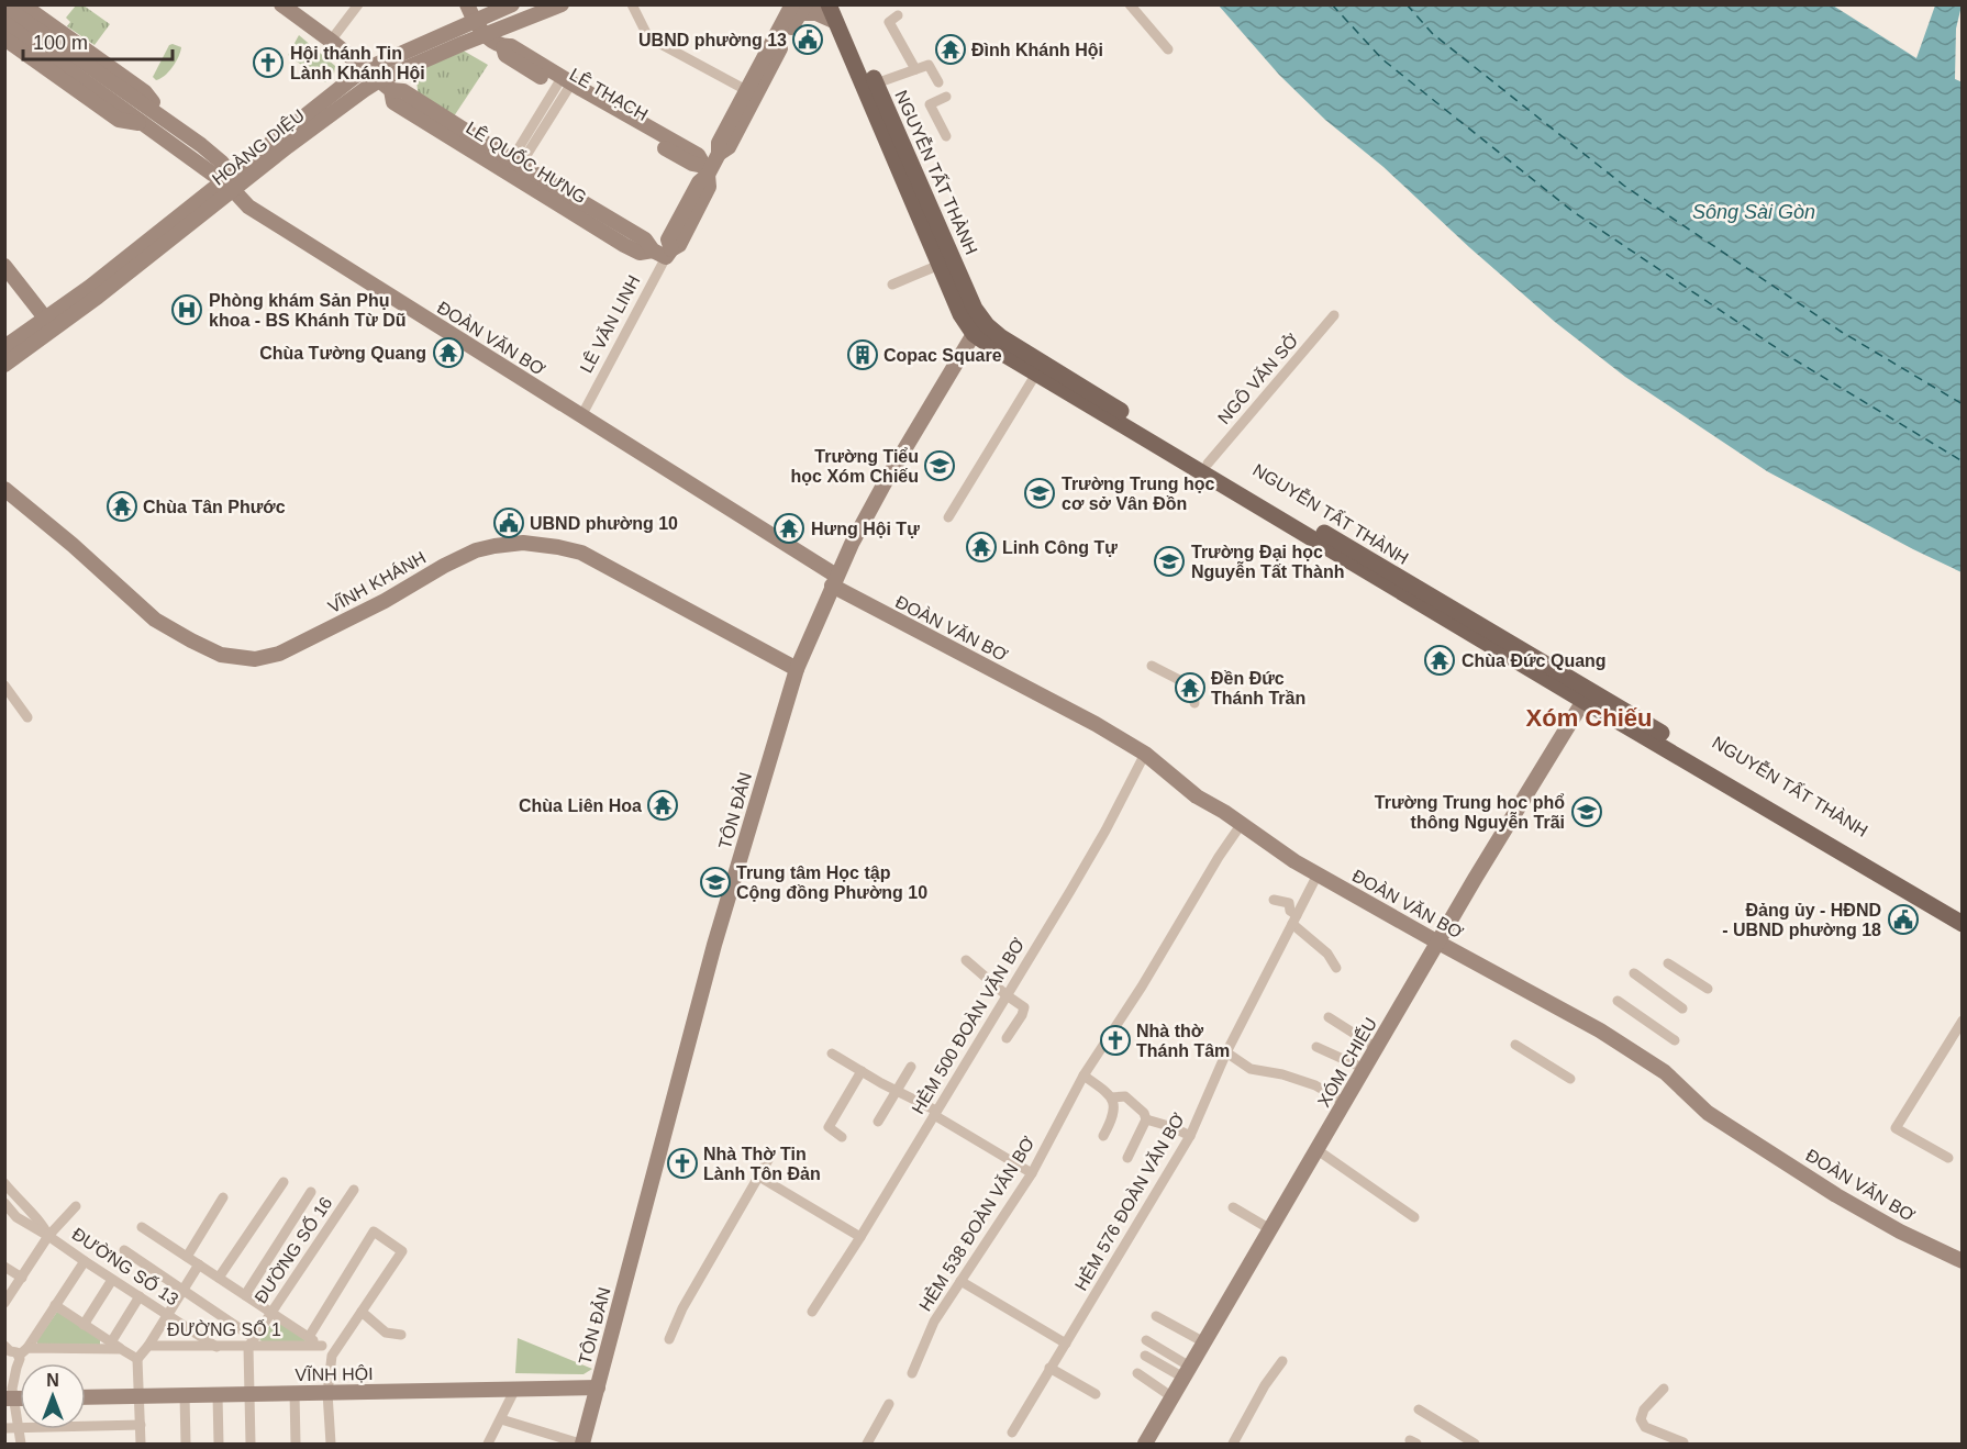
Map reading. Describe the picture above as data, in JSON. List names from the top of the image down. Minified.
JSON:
{"streets":{"main road":["NGUYỄN TẤT THÀNH"],"street":["LÊ THẠCH","HOÀNG DIỆU","LÊ QUỐC HƯNG","LÊ VĂN LINH","ĐOÀN VĂN BƠ","NGÔ VĂN SỞ","VĨNH KHÁNH","TÔN ĐẢN","HẺM 500 ĐOÀN VĂN BƠ","XÓM CHIẾU","HẺM 576 ĐOÀN VĂN BƠ","HẺM 538 ĐOÀN VĂN BƠ","ĐƯỜNG SỐ 16","ĐƯỜNG SỐ 13","ĐƯỜNG SỐ 1","VĨNH HỘI"]},"crossings":[["LÊ THẠCH","HOÀNG DIỆU"],["LÊ THẠCH","LÊ VĂN LINH"],["HOÀNG DIỆU","LÊ QUỐC HƯNG"],["HOÀNG DIỆU","ĐOÀN VĂN BƠ"],["LÊ QUỐC HƯNG","LÊ VĂN LINH"],["NGUYỄN TẤT THÀNH","NGÔ VĂN SỞ"],["NGUYỄN TẤT THÀNH","TÔN ĐẢN"],["NGUYỄN TẤT THÀNH","XÓM CHIẾU"],["LÊ VĂN LINH","ĐOÀN VĂN BƠ"],["ĐOÀN VĂN BƠ","TÔN ĐẢN"],["ĐOÀN VĂN BƠ","HẺM 500 ĐOÀN VĂN BƠ"],["ĐOÀN VĂN BƠ","XÓM CHIẾU"],["ĐOÀN VĂN BƠ","HẺM 576 ĐOÀN VĂN BƠ"],["ĐOÀN VĂN BƠ","HẺM 538 ĐOÀN VĂN BƠ"],["VĨNH KHÁNH","TÔN ĐẢN"],["TÔN ĐẢN","VĨNH HỘI"],["ĐƯỜNG SỐ 16","ĐƯỜNG SỐ 1"],["ĐƯỜNG SỐ 13","ĐƯỜNG SỐ 1"]],"districts":["Xóm Chiếu"],"water":["Sông Sài Gòn"],"places":{"public building":["UBND phường 13","UBND phường 10","Đảng ủy - HĐND - UBND phường 18"],"temple":["Đình Khánh Hội","Chùa Tường Quang","Chùa Tân Phước","Hưng Hội Tự","Linh Công Tự","Chùa Đức Quang","Đền Đức Thánh Trần","Chùa Liên Hoa"],"church":["Hội thánh Tin Lành Khánh Hội","Nhà thờ Thánh Tâm","Nhà Thờ Tin Lành Tôn Đản"],"hospital":["Phòng khám Sản Phụ khoa - BS Khánh Từ Dũ"],"building":["Copac Square"],"school or university":["Trường Tiểu học Xóm Chiếu","Trường Trung học cơ sở Vân Đồn","Trường Đại học Nguyễn Tất Thành","Trường Trung học phổ thông Nguyễn Trãi","Trung tâm Học tập Cộng đồng Phường 10"]},"scale_bar":"100 m","north":"top"}
